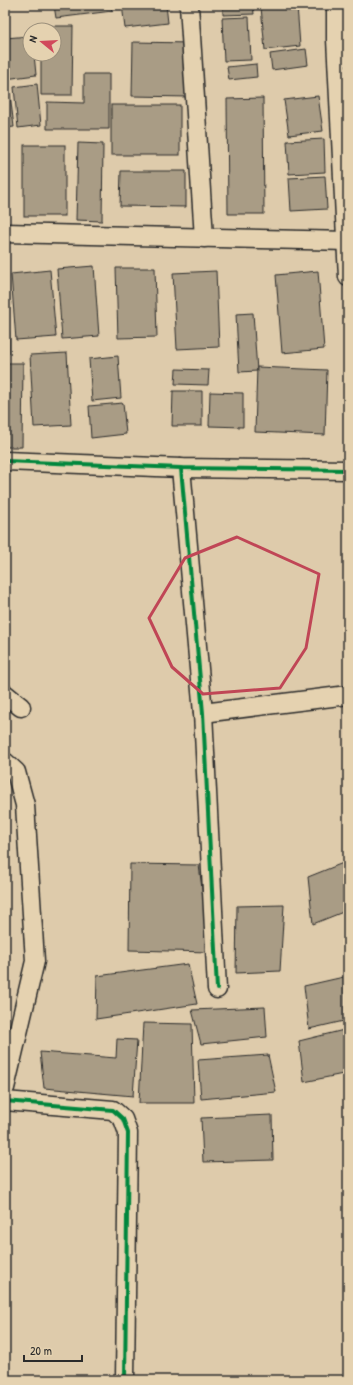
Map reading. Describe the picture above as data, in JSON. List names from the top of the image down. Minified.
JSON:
{"scale_bar":"20 m","north":"left"}
